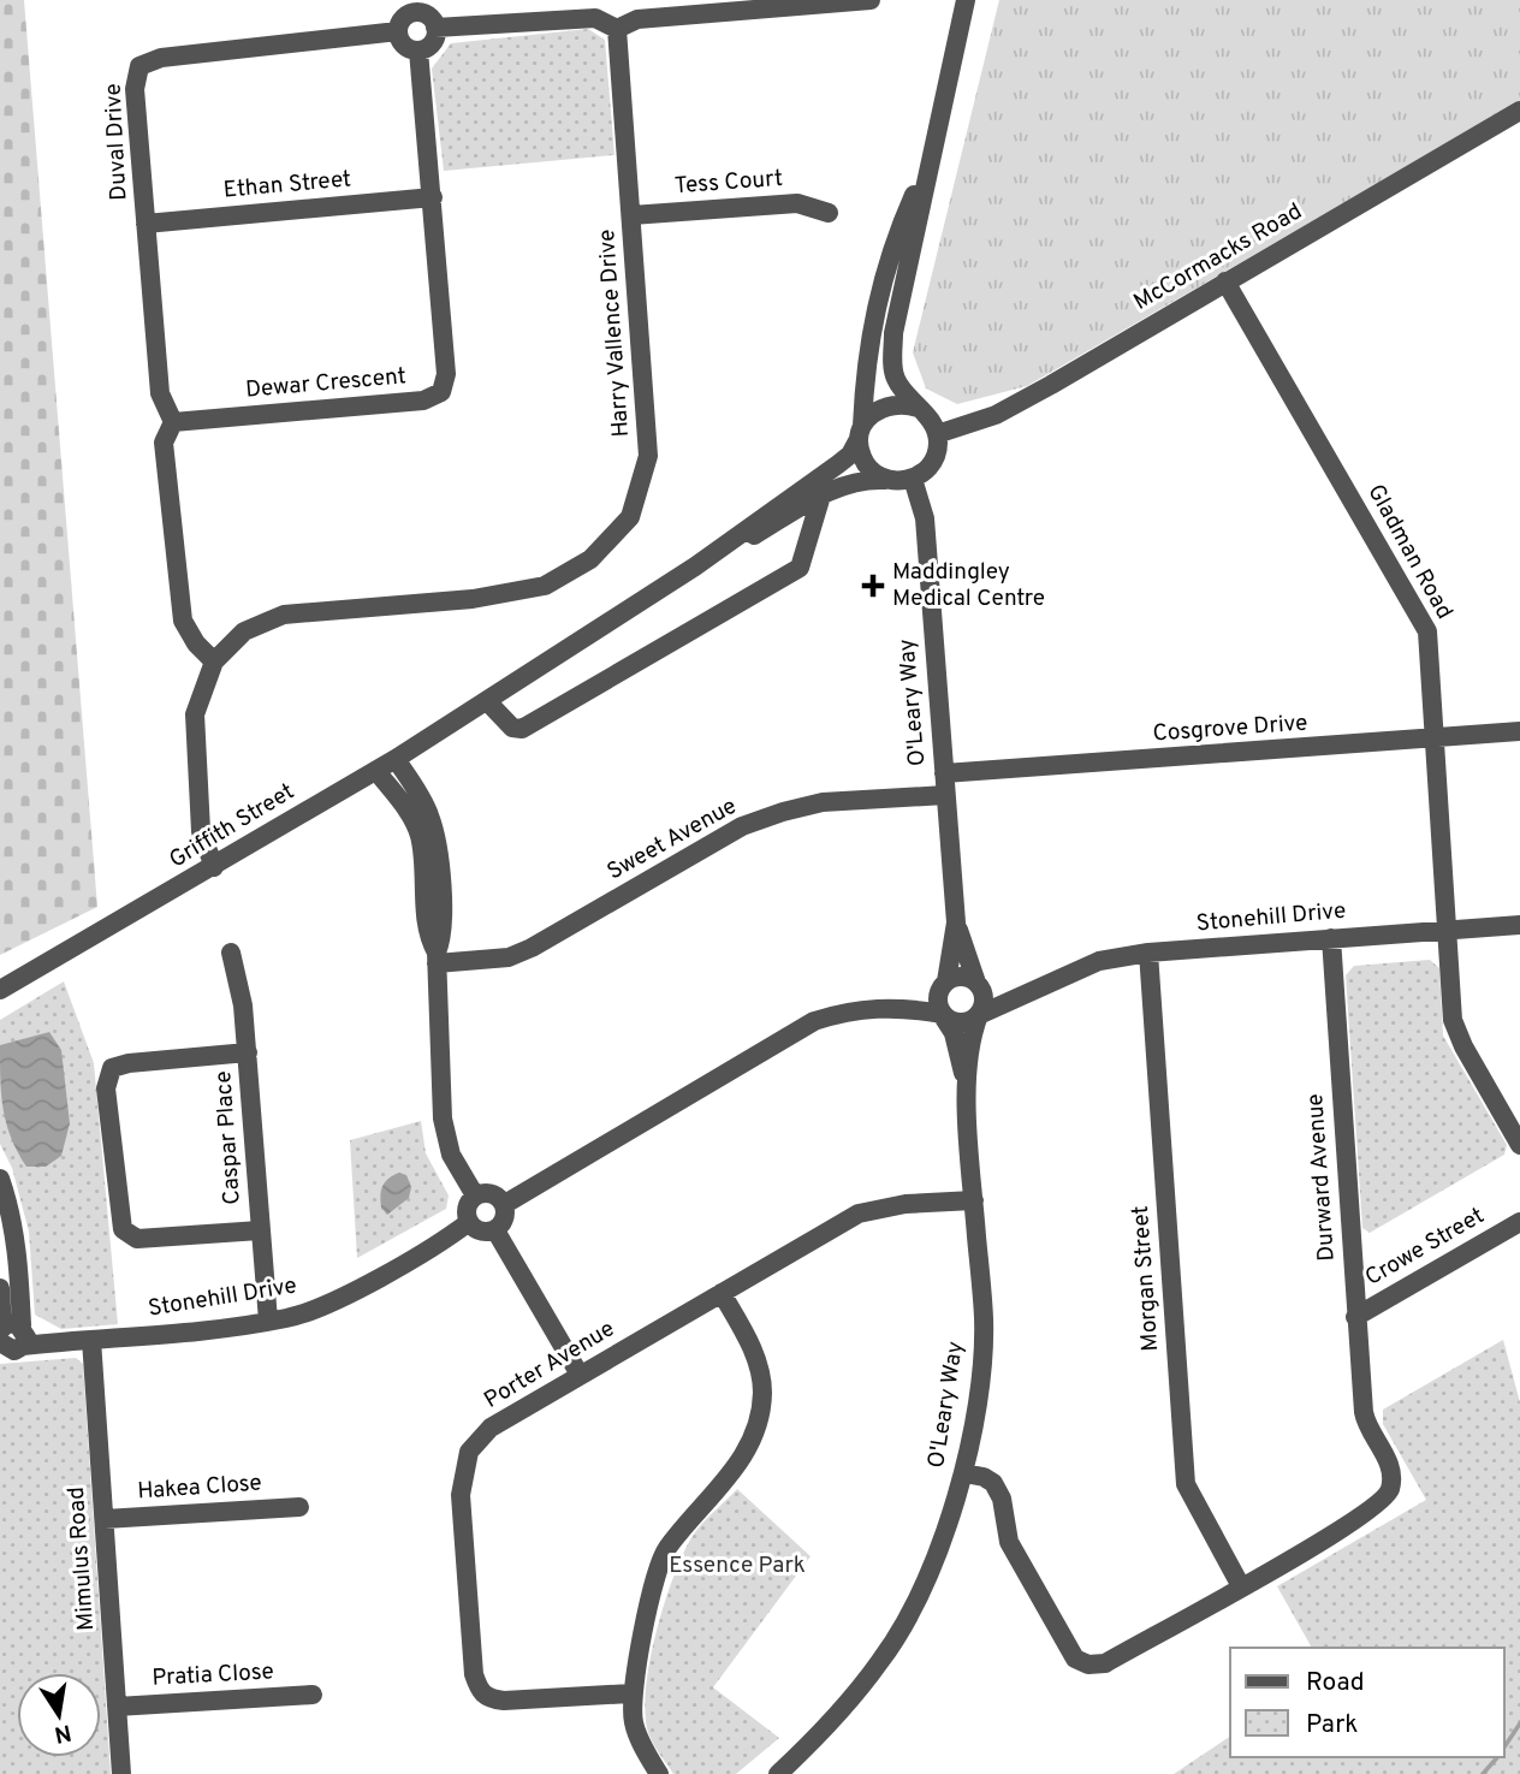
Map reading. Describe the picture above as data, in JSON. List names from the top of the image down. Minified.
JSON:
{"streets":{"street":["Duval Drive","Tess Court","Ethan Street","McCormacks Road","Harry Vallence Drive","Dewar Crescent","Gladman Road","O'Leary Way","Cosgrove Drive","Griffith Street","Sweet Avenue","Stonehill Drive","Caspar Place","Durward Avenue","Crowe Street","Morgan Street","Porter Avenue","Hakea Close","Mimulus Road","Pratia Close"]},"crossings":[["Duval Drive","Ethan Street"],["Duval Drive","Dewar Crescent"],["Tess Court","Harry Vallence Drive"],["Ethan Street","Dewar Crescent"],["McCormacks Road","Gladman Road"],["McCormacks Road","O'Leary Way"],["McCormacks Road","Griffith Street"],["Harry Vallence Drive","Griffith Street"],["Gladman Road","Cosgrove Drive"],["Gladman Road","Stonehill Drive"],["O'Leary Way","Cosgrove Drive"],["O'Leary Way","Griffith Street"],["O'Leary Way","Sweet Avenue"],["O'Leary Way","Porter Avenue"],["Stonehill Drive","Caspar Place"],["Stonehill Drive","Durward Avenue"],["Stonehill Drive","Morgan Street"],["Stonehill Drive","Mimulus Road"],["Durward Avenue","Crowe Street"],["Durward Avenue","Morgan Street"],["Hakea Close","Mimulus Road"],["Mimulus Road","Pratia Close"]],"parks":["Essence Park"],"places":{"health":["Maddingley Medical Centre"]},"legend":["Road","Park"],"north":"bottom"}
